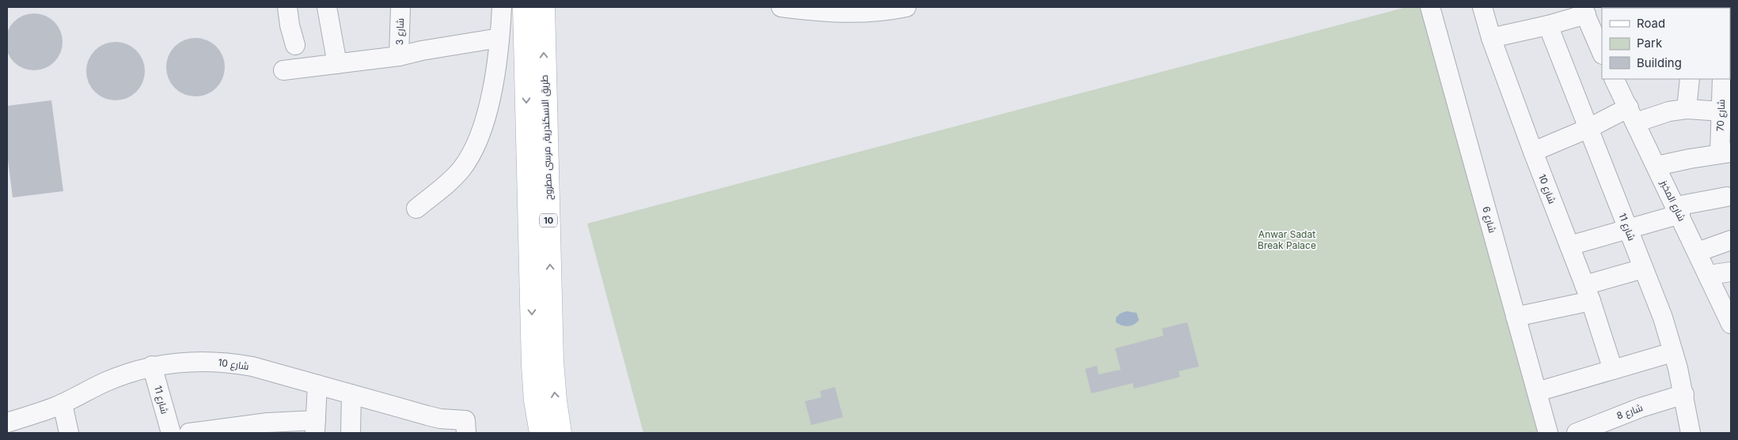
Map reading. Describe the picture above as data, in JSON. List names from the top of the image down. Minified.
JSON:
{"streets":{"main road":["طريق الاسكندرية, مرسى مطروح","10"],"street":["شارع 3","شارع 70","شارع 10","شارع المخبز","شارع 6","شارع 11","شارع 8"]},"crossings":[["شارع 10","شارع 11"],["شارع 11","شارع 8"]],"parks":["Anwar Sadat Break Palace"],"legend":["Road","Park","Building"]}
